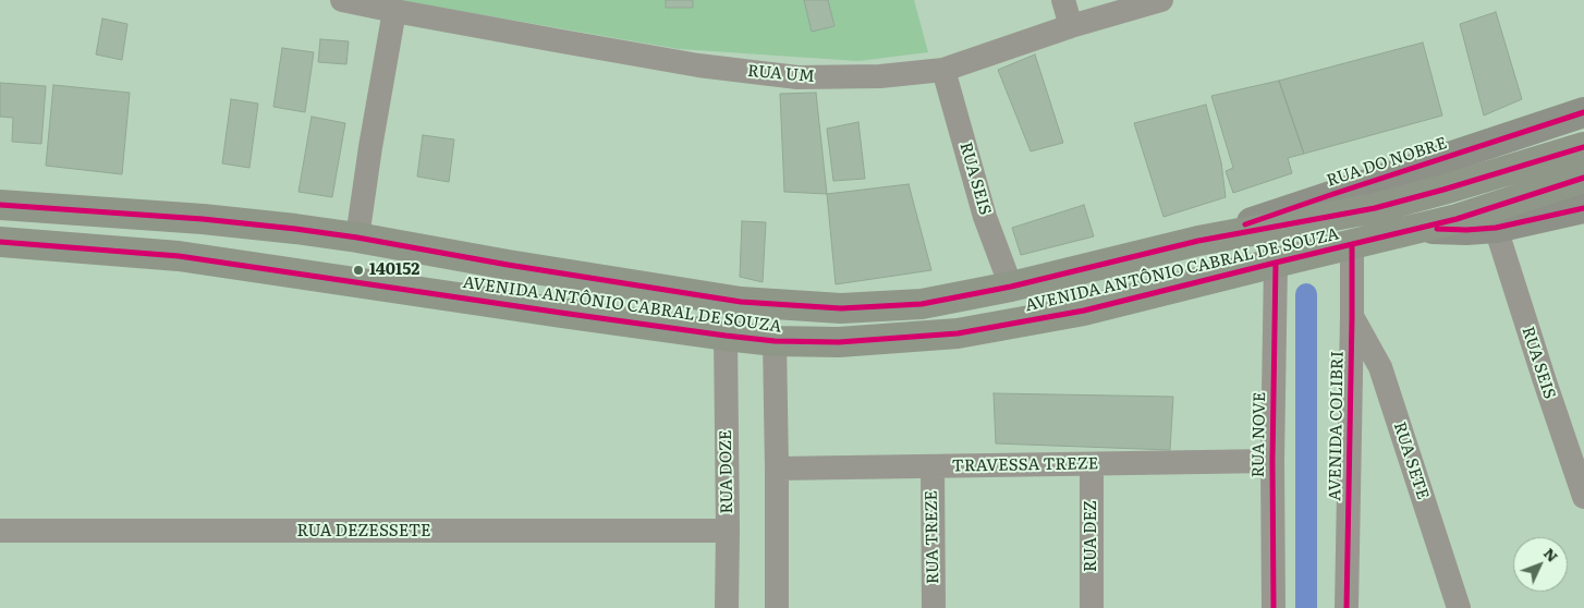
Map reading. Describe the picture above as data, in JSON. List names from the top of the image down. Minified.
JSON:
{"streets":{"highway":["AVENIDA ANTÔNIO CABRAL DE SOUZA"],"main road":["RUA DO NOBRE"],"street":["RUA UM","RUA SEIS","AVENIDA COLIBRI","RUA NOVE","RUA SETE","TRAVESSA TREZE","RUA DOZE","RUA DEZESSETE","RUA DEZ","RUA TREZE"]},"crossings":[["RUA UM","RUA SEIS"],["RUA DO NOBRE","AVENIDA ANTÔNIO CABRAL DE SOUZA"],["RUA SEIS","AVENIDA ANTÔNIO CABRAL DE SOUZA"],["AVENIDA ANTÔNIO CABRAL DE SOUZA","AVENIDA COLIBRI"],["AVENIDA ANTÔNIO CABRAL DE SOUZA","RUA NOVE"],["AVENIDA ANTÔNIO CABRAL DE SOUZA","RUA DOZE"],["AVENIDA COLIBRI","RUA SETE"],["RUA NOVE","TRAVESSA TREZE"],["TRAVESSA TREZE","RUA DEZ"],["TRAVESSA TREZE","RUA TREZE"],["RUA DOZE","RUA DEZESSETE"]],"places":["140152"],"north":"top right"}
